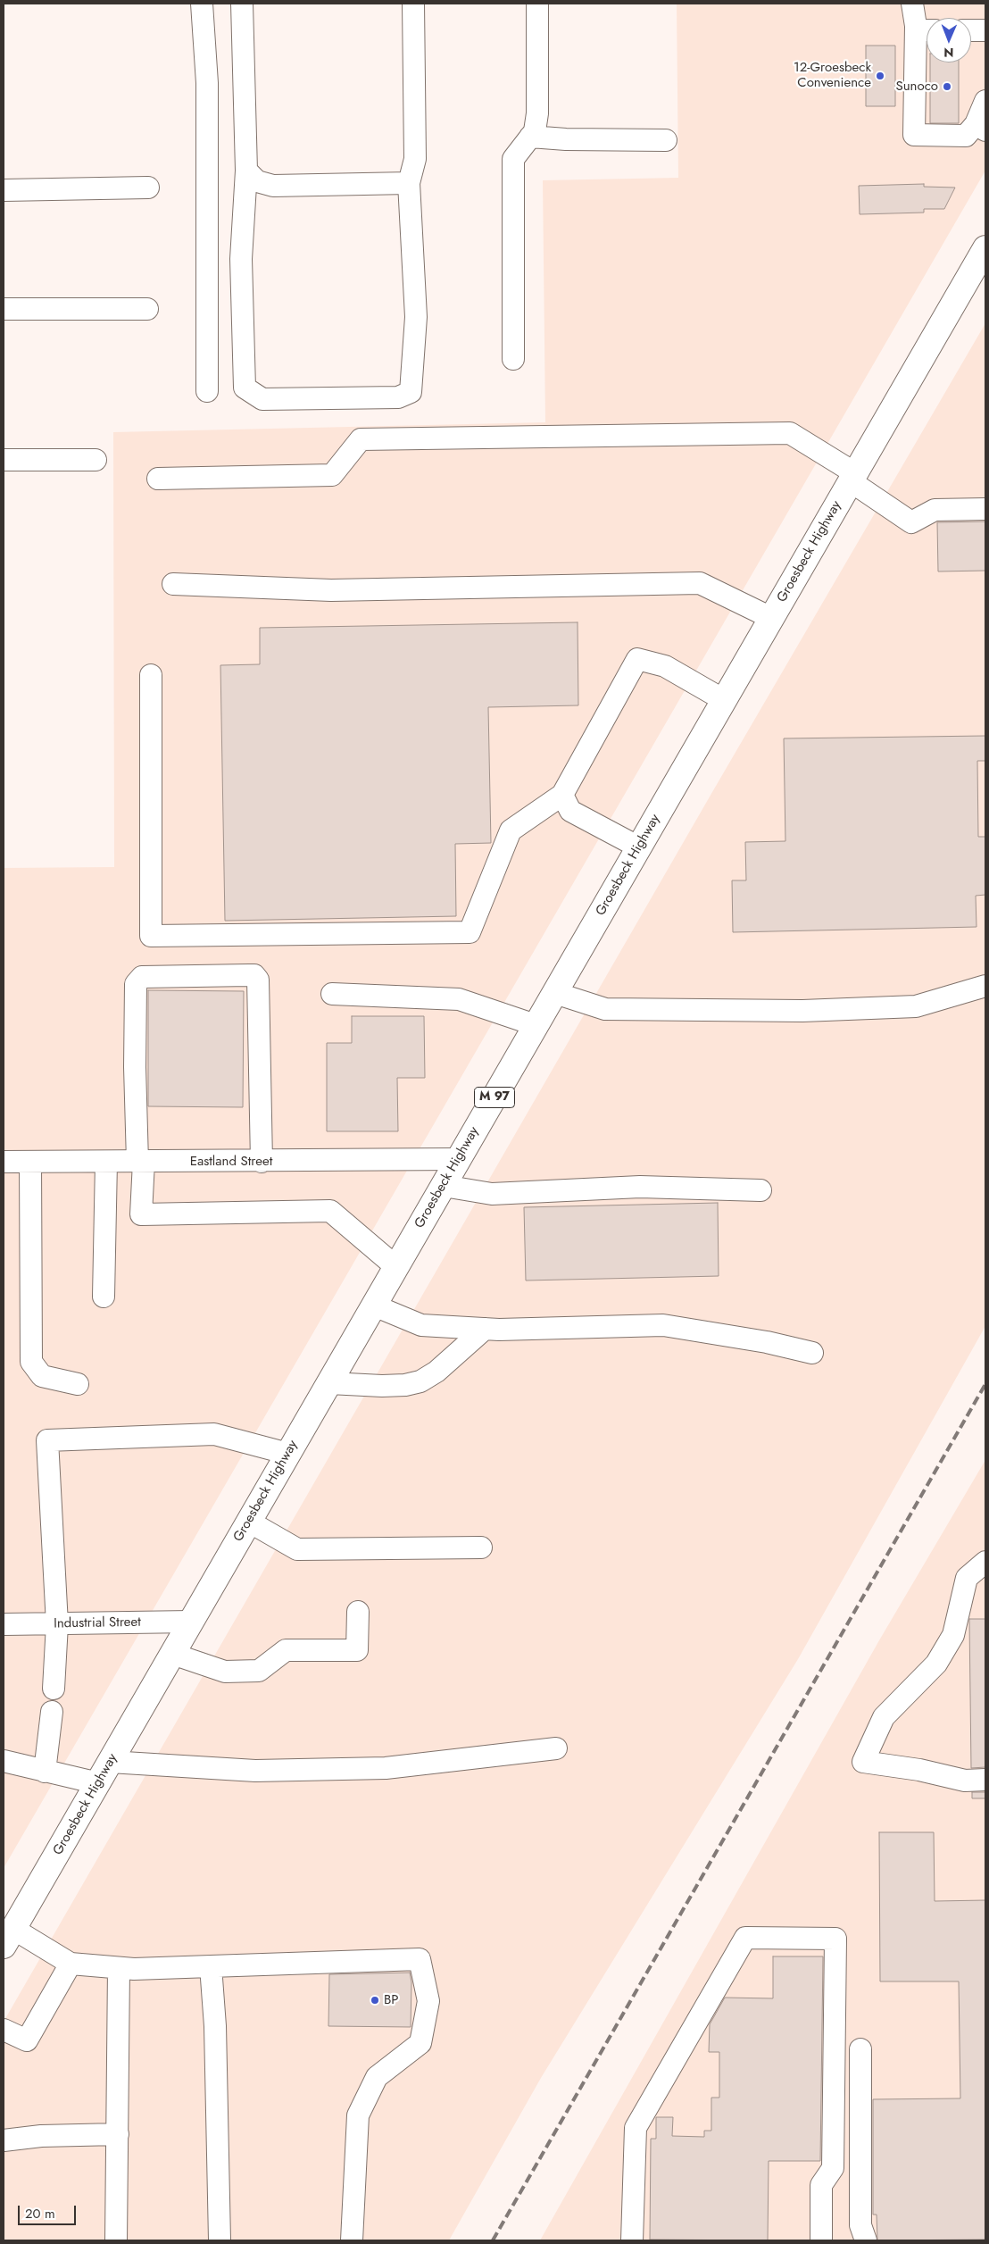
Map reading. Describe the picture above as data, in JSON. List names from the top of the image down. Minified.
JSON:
{"streets":{"main road":["Groesbeck Highway","M 97"],"street":["Eastland Street","Industrial Street"]},"crossings":[["Groesbeck Highway","Eastland Street"],["Groesbeck Highway","Industrial Street"]],"places":["12-Groesbeck Convenience","Sunoco","BP"],"scale_bar":"20 m","north":"bottom"}
